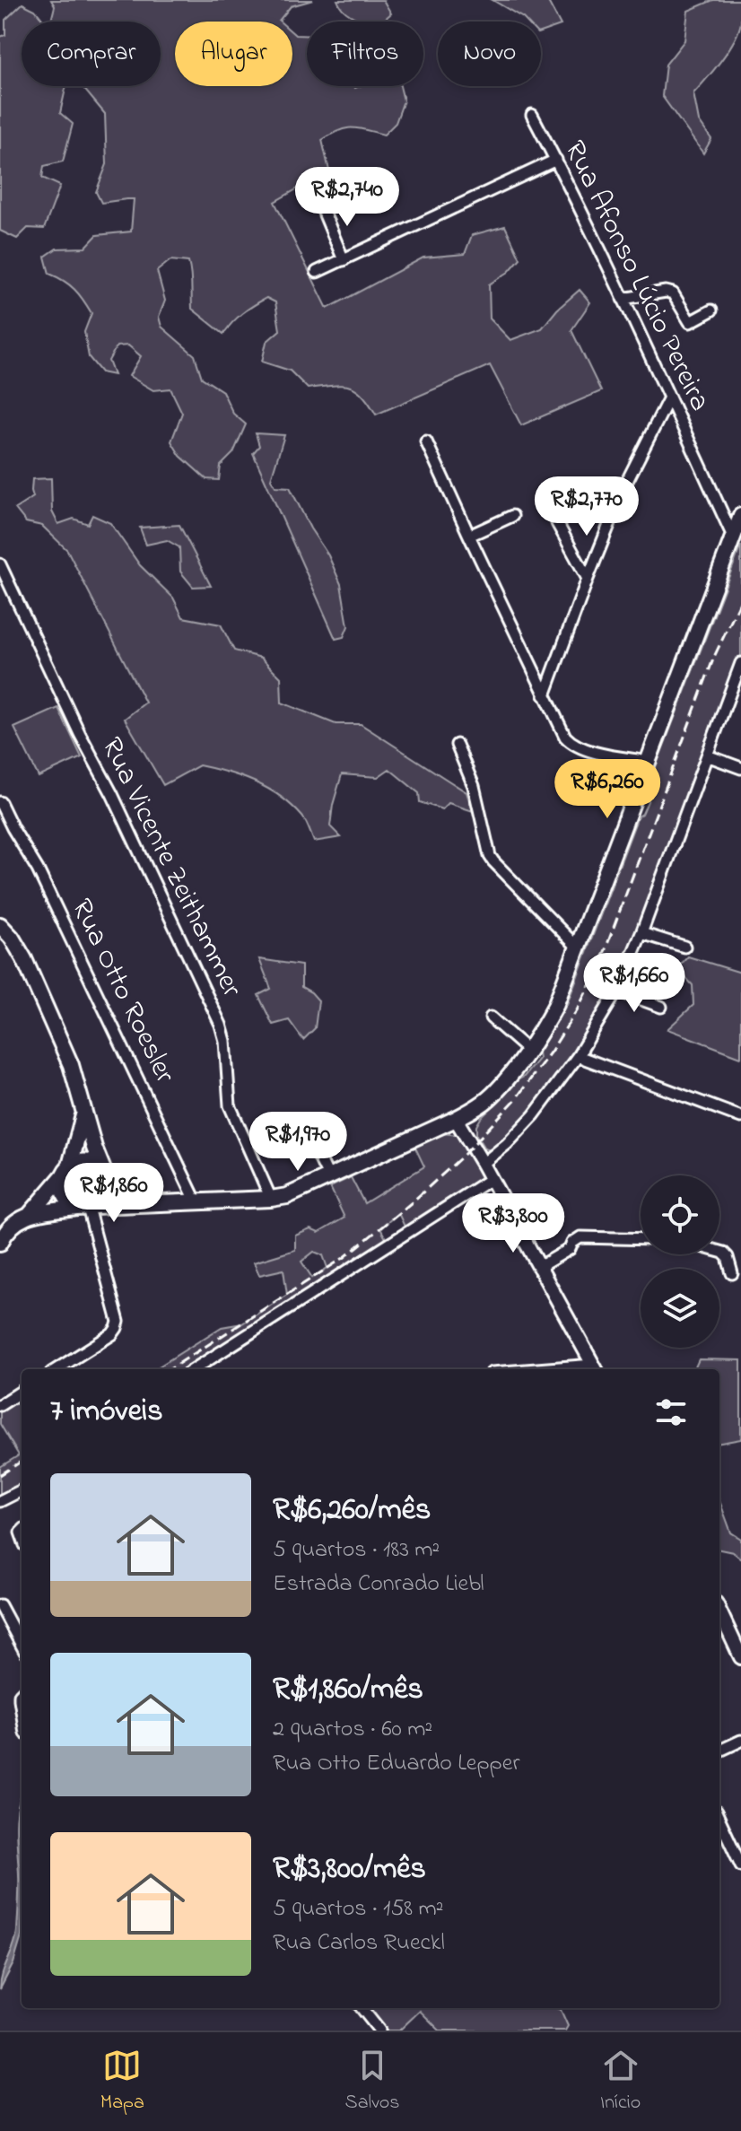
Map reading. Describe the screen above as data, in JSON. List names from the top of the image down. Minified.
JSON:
{"streets":{"street":["Rua Afonso Lúcio Pereira","Rua Vicente Zeithammer","Rua Otto Roesler"]},"page":{"chip":["Comprar","Alugar","Filtros","Novo"],"price":["R$2,740","R$2,770","R$6,260","R$1,660","R$1,970","R$1,860","R$3,800"],"heading":"7 imóveis","list":[{"name":"R$6,260/mês","note":"5 quartos · 183 m² · Estrada Conrado Liebl"},{"name":"R$1,860/mês","note":"2 quartos · 60 m² · Rua Otto Eduardo Lepper"},{"name":"R$3,800/mês","note":"5 quartos · 158 m² · Rua Carlos Rueckl"}],"tabs":["Mapa","Salvos","Início"]}}
